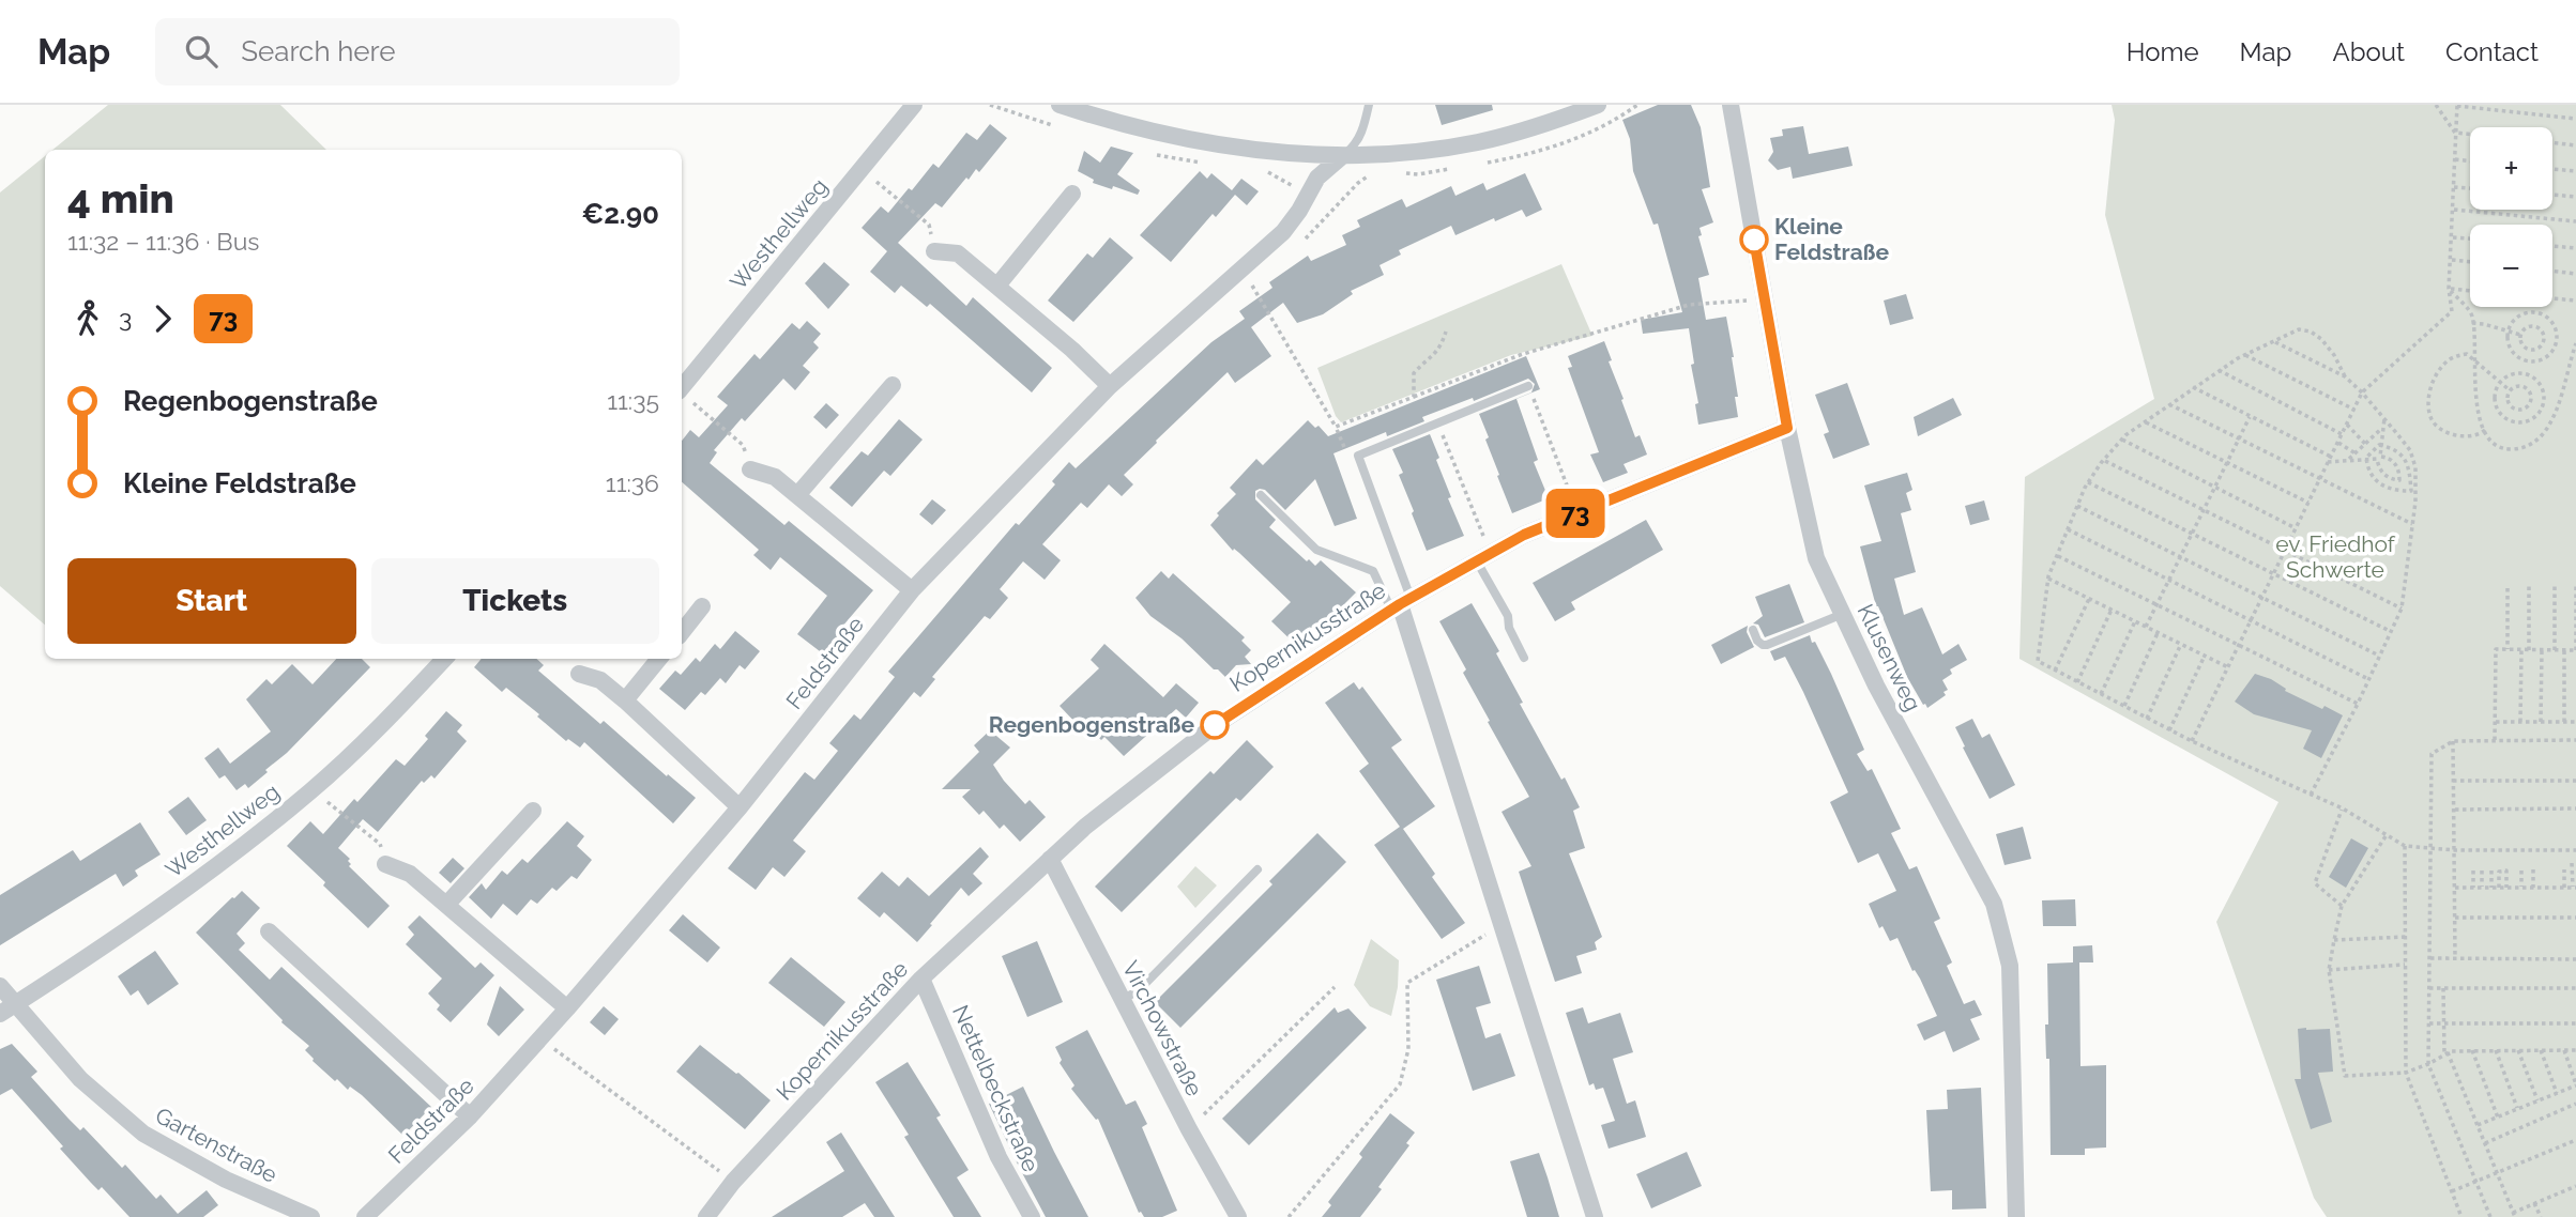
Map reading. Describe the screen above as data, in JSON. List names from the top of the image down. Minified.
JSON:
{"streets":{"street":["Westhellweg","Kopernikusstraße","Klusenweg","Feldstraße","Virchowstraße","Nettelbeckstraße","Gartenstraße"]},"crossings":[["Westhellweg","Gartenstraße"],["Kopernikusstraße","Klusenweg"],["Kopernikusstraße","Virchowstraße"],["Kopernikusstraße","Nettelbeckstraße"]],"parks":["ev. Friedhof Schwerte"],"places":["Kleine Feldstraße","Regenbogenstraße"],"lines":["bus line 73"],"page":{"header":"Map","search":"Search here","nav":["Home","Map","About","Contact"],"on_map":"73","map_buttons":["+","−"],"heading":["4 min","11:32 – 11:36 · Bus","€2.90"],"legs":["3","73"],"list":[{"name":"Regenbogenstraße","value":"11:35"},{"name":"Kleine Feldstraße","value":"11:36"}],"buttons":["Start","Tickets"]}}
